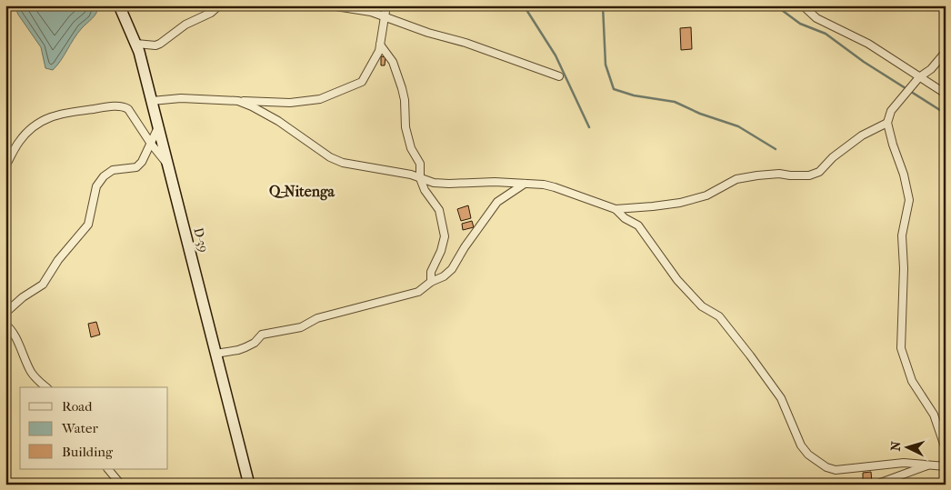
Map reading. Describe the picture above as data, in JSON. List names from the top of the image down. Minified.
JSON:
{"streets":{"main road":["D-39"]},"districts":["Q-Nitenga"],"legend":["Road","Water","Building"],"north":"left"}
